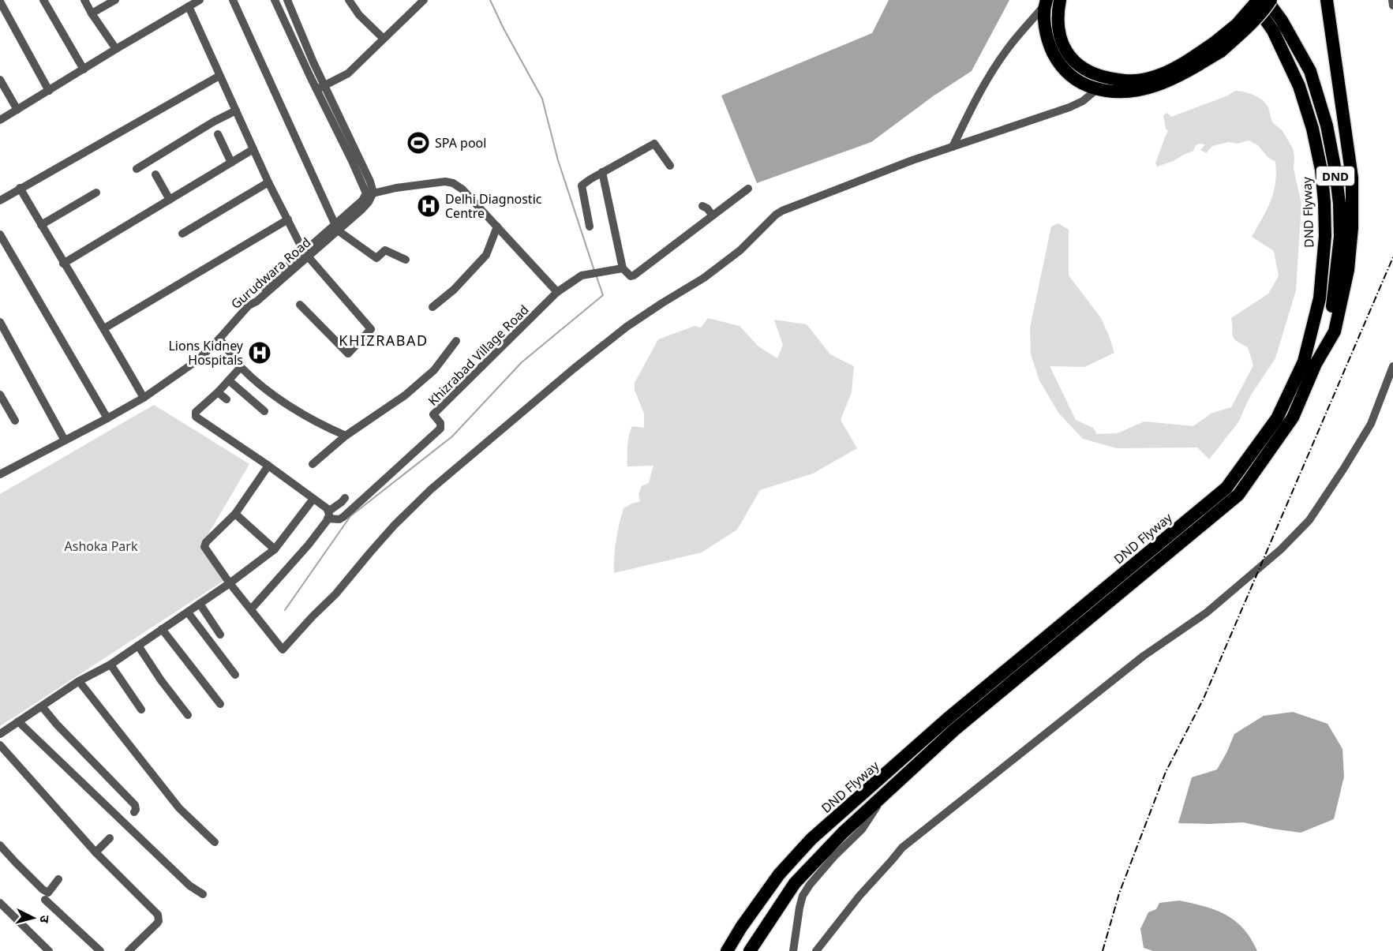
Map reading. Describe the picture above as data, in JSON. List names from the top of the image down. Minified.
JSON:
{"streets":{"highway":["DND","DND Flyway"],"street":["Gurudwara Road","Khizrabad Village Road"]},"crossings":[["DND","DND Flyway"]],"districts":["KHIZRABAD"],"parks":["Ashoka Park"],"places":{"sports":["SPA pool"],"hospital":["Delhi Diagnostic Centre","Lions Kidney Hospitals"]},"north":"right"}
